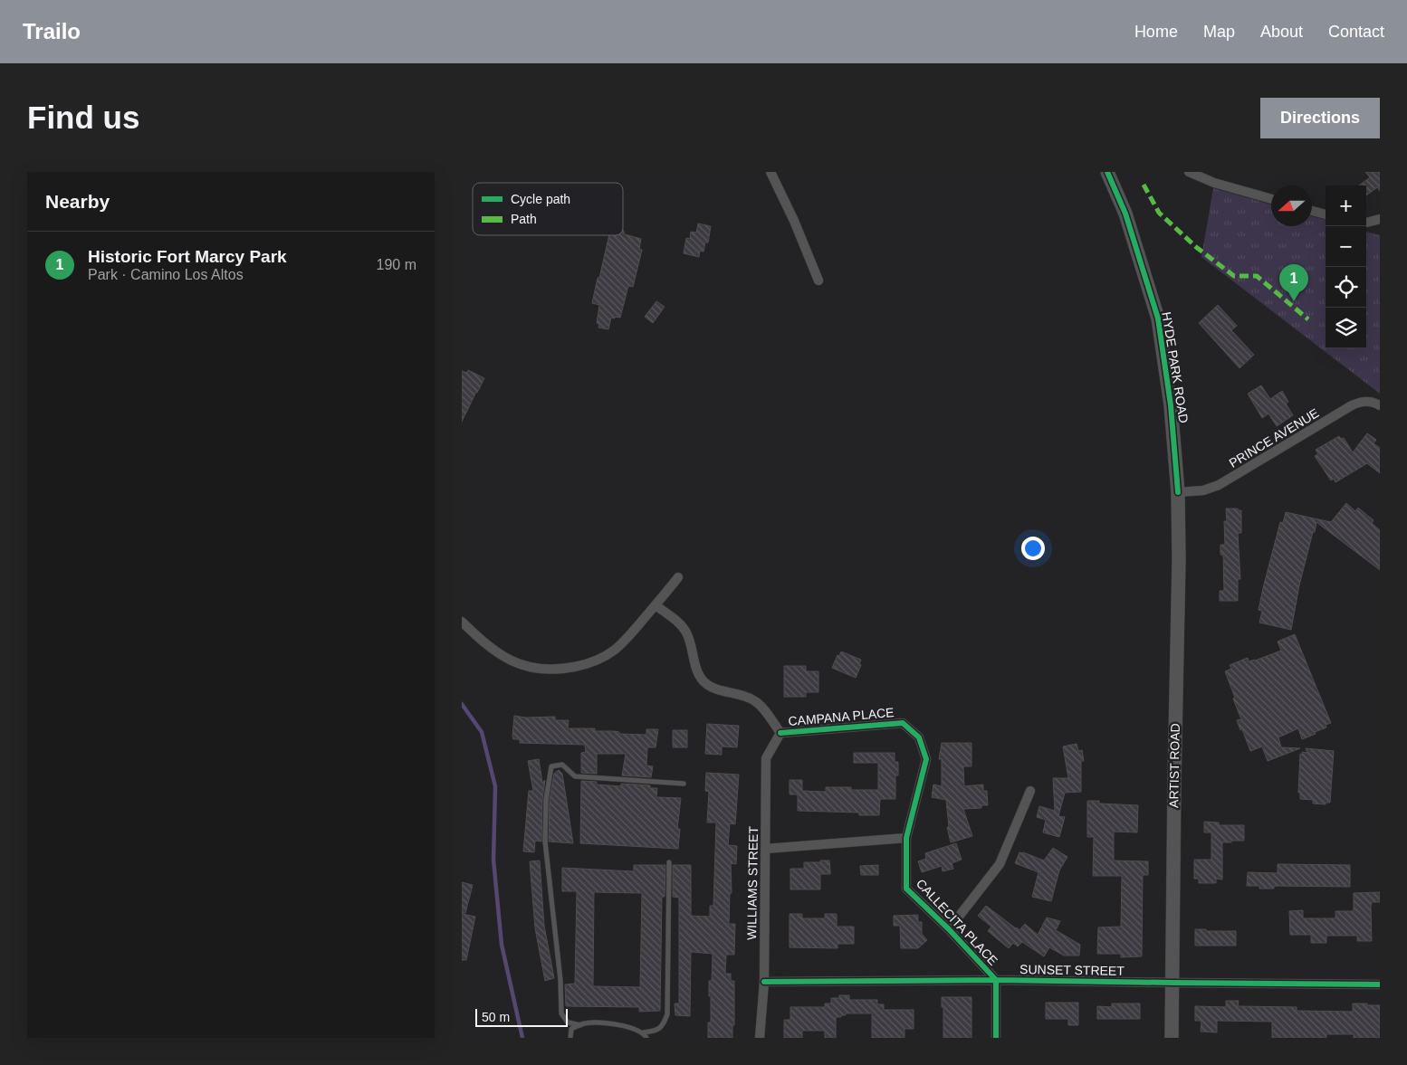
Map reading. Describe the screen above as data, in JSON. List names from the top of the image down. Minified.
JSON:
{"streets":{"main road":["HYDE PARK ROAD","ARTIST ROAD"],"street":["PRINCE AVENUE","CAMPANA PLACE","WILLIAMS STREET","CALLECITA PLACE","SUNSET STREET"]},"crossings":[["HYDE PARK ROAD","PRINCE AVENUE"],["HYDE PARK ROAD","ARTIST ROAD"],["PRINCE AVENUE","ARTIST ROAD"],["CAMPANA PLACE","WILLIAMS STREET"],["CAMPANA PLACE","CALLECITA PLACE"],["ARTIST ROAD","SUNSET STREET"],["WILLIAMS STREET","SUNSET STREET"],["CALLECITA PLACE","SUNSET STREET"]],"legend":["Cycle path","Path"],"scale_bar":"50 m","north":"left","page":{"header":"Trailo","nav":["Home","Map","About","Contact"],"buttons":"Directions","title":"Find us","heading":"Nearby","map_buttons":["+","−"],"list":[{"mark":"1","name":"Historic Fort Marcy Park","note":"Park · Camino Los Altos","value":"190 m"}],"pins":"1","scale":"50 m"}}
